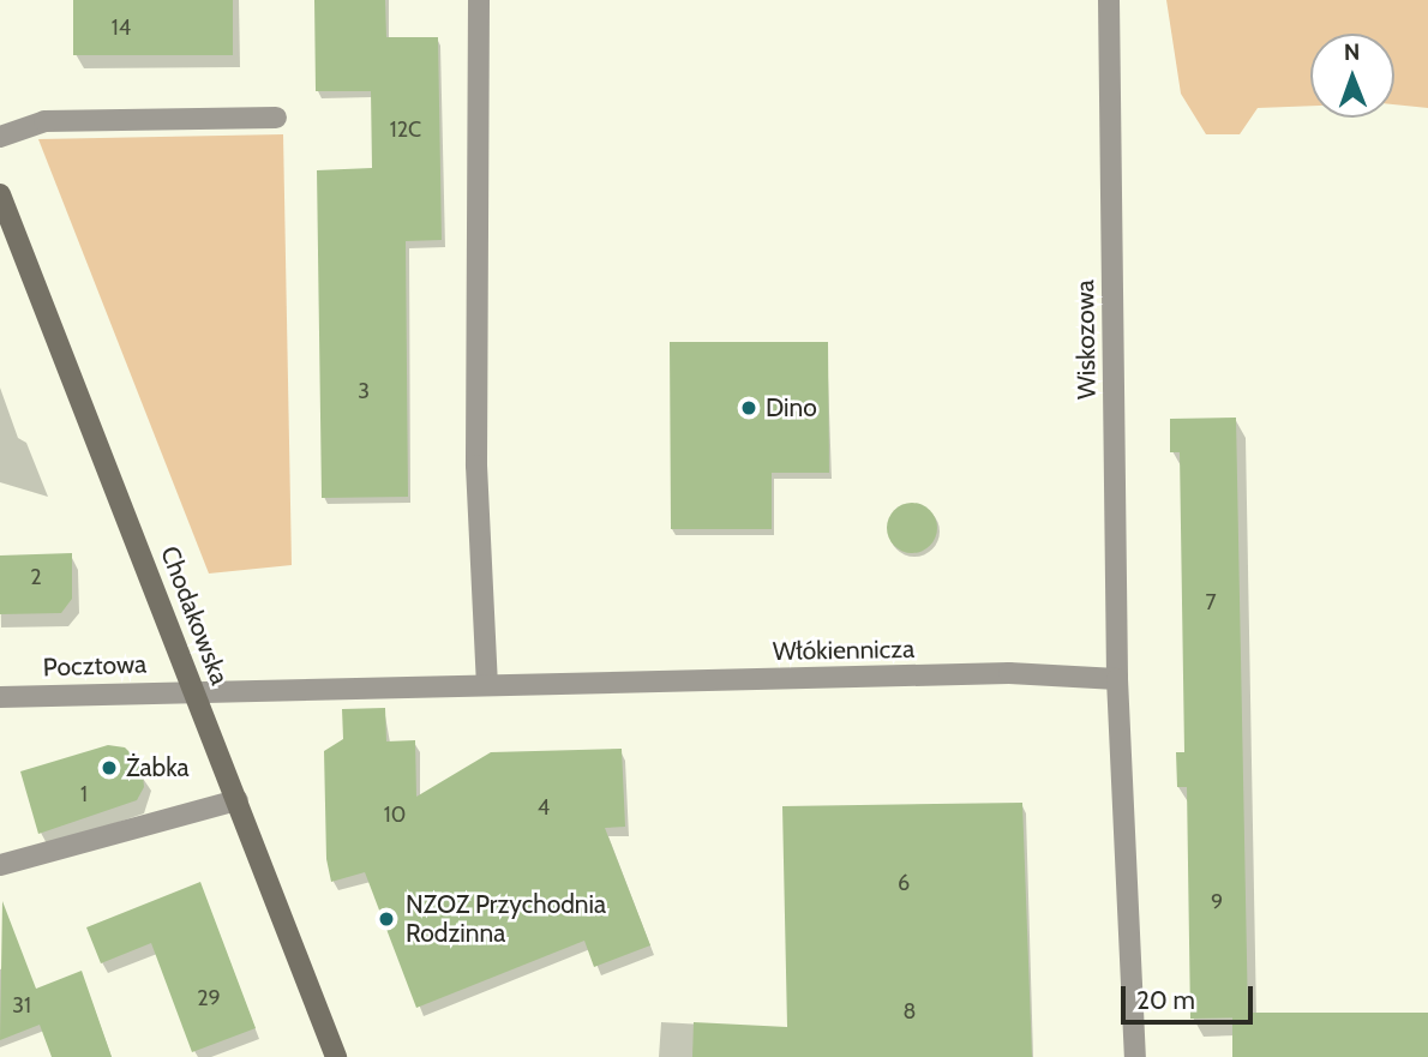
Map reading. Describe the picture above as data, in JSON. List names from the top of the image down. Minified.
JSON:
{"streets":{"main road":["Chodakowska"],"street":["Wiskozowa","Włókiennicza","Pocztowa"]},"crossings":[["Wiskozowa","Włókiennicza"],["Chodakowska","Włókiennicza"],["Chodakowska","Pocztowa"],["Włókiennicza","Pocztowa"]],"places":["Dino","Żabka","NZOZ Przychodnia Rodzinna"],"house_numbers":["14","12C","3","2","7","1","4","10","6","9","29","31","8"],"scale_bar":"20 m","north":"top"}
